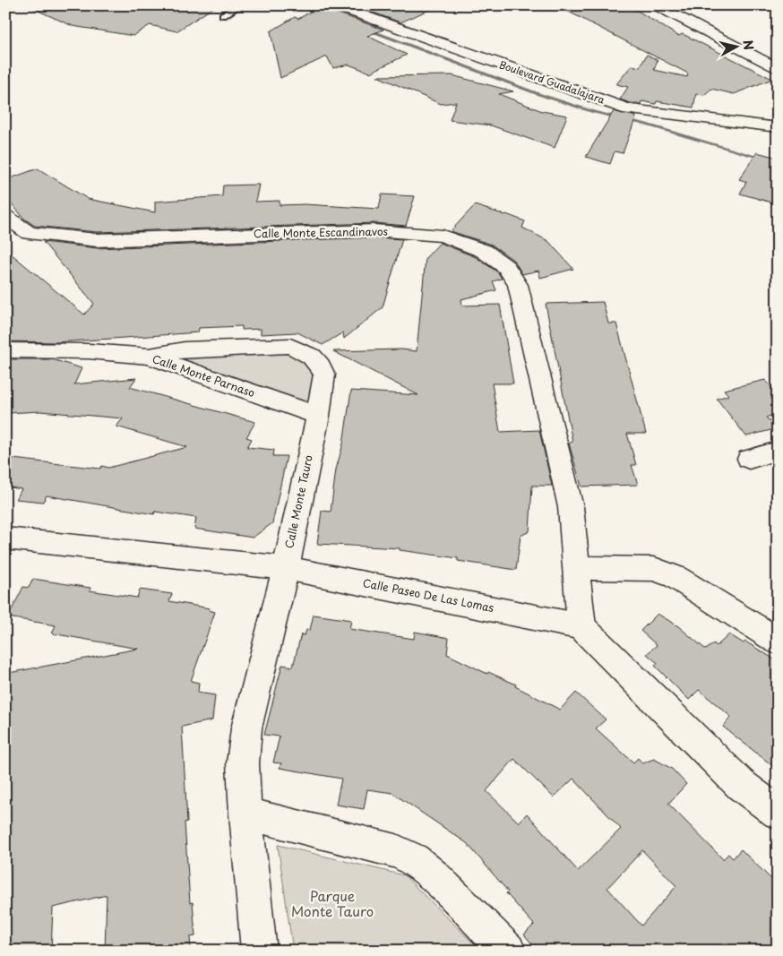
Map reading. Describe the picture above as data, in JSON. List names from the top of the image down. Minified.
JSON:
{"streets":{"street":["Boulevard Guadalajara","Calle Monte Escandinavos","Calle Monte Parnaso","Calle Monte Tauro","Calle Paseo De Las Lomas"]},"crossings":[["Calle Monte Escandinavos","Calle Paseo De Las Lomas"],["Calle Monte Parnaso","Calle Monte Tauro"],["Calle Monte Tauro","Calle Paseo De Las Lomas"]],"parks":["Parque Monte Tauro"],"north":"right"}
